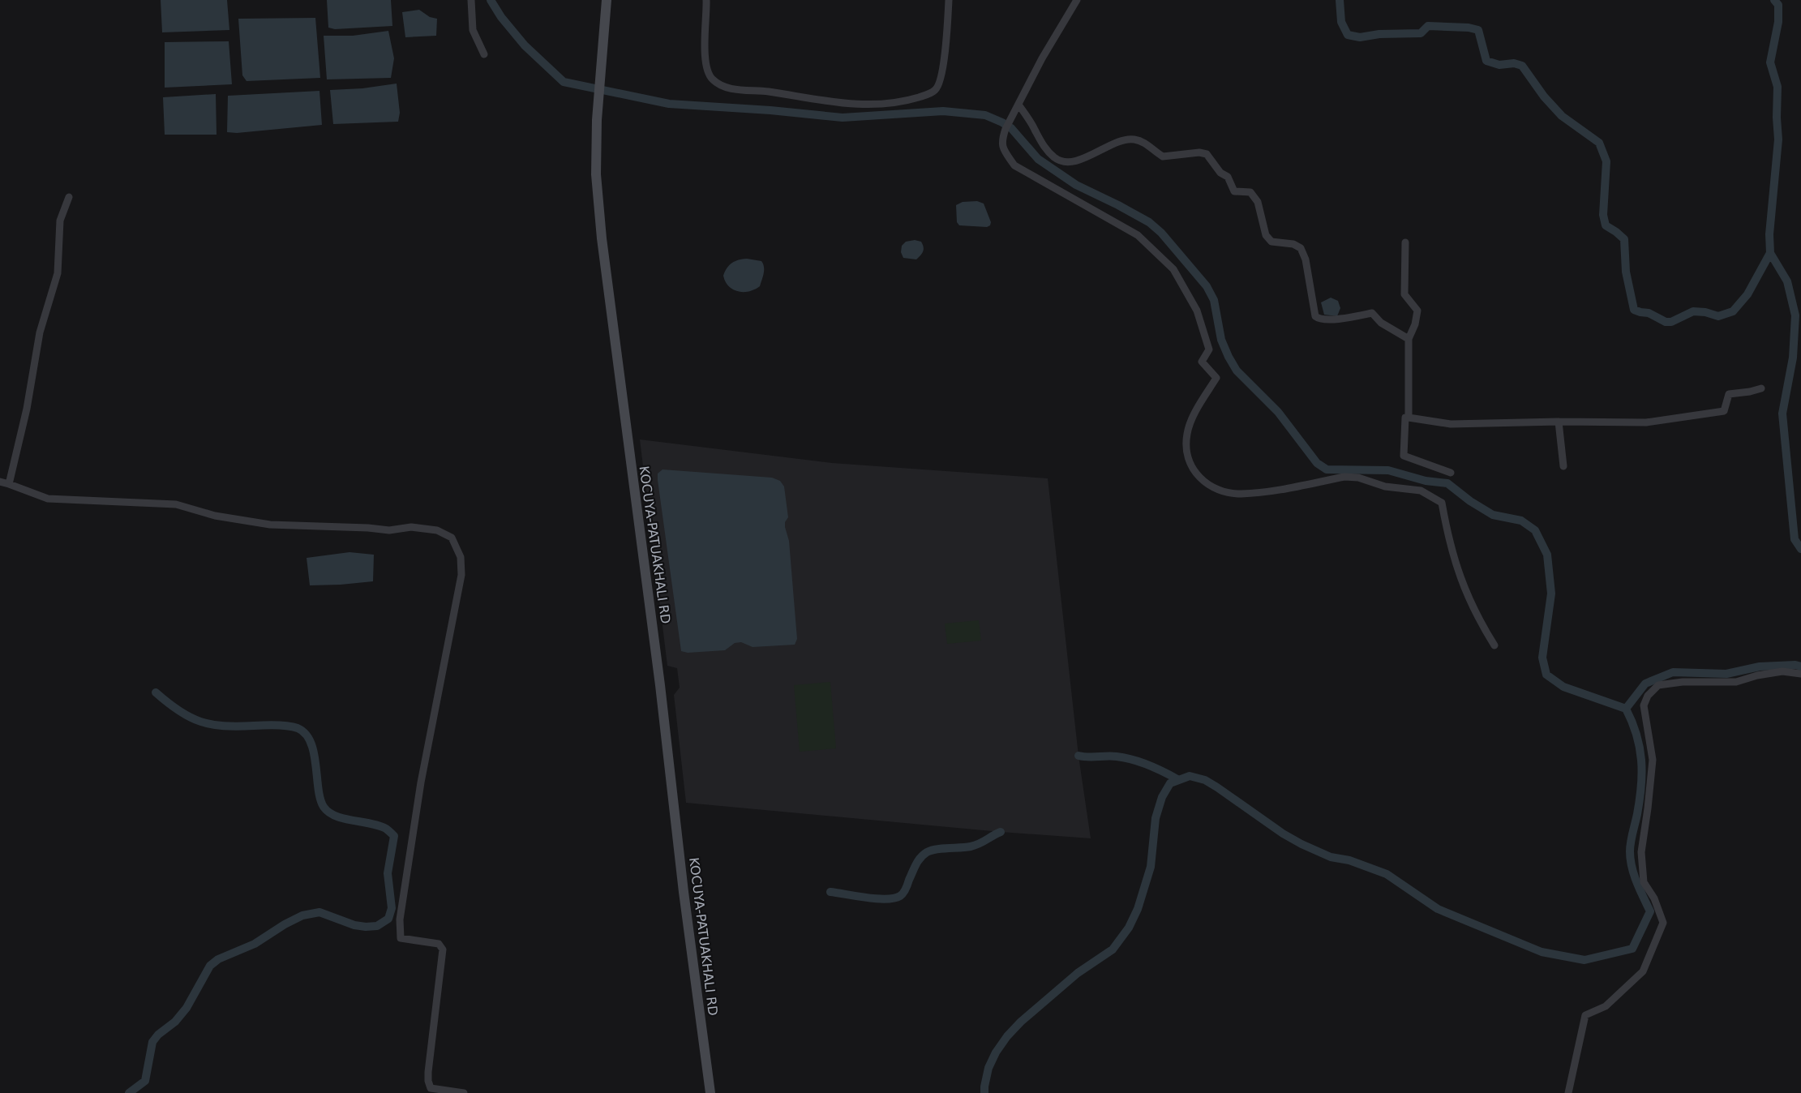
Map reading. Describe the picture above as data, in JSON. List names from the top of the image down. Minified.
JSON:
{"streets":{"main road":["KOCUYA-PATUAKHALI RD"]}}
